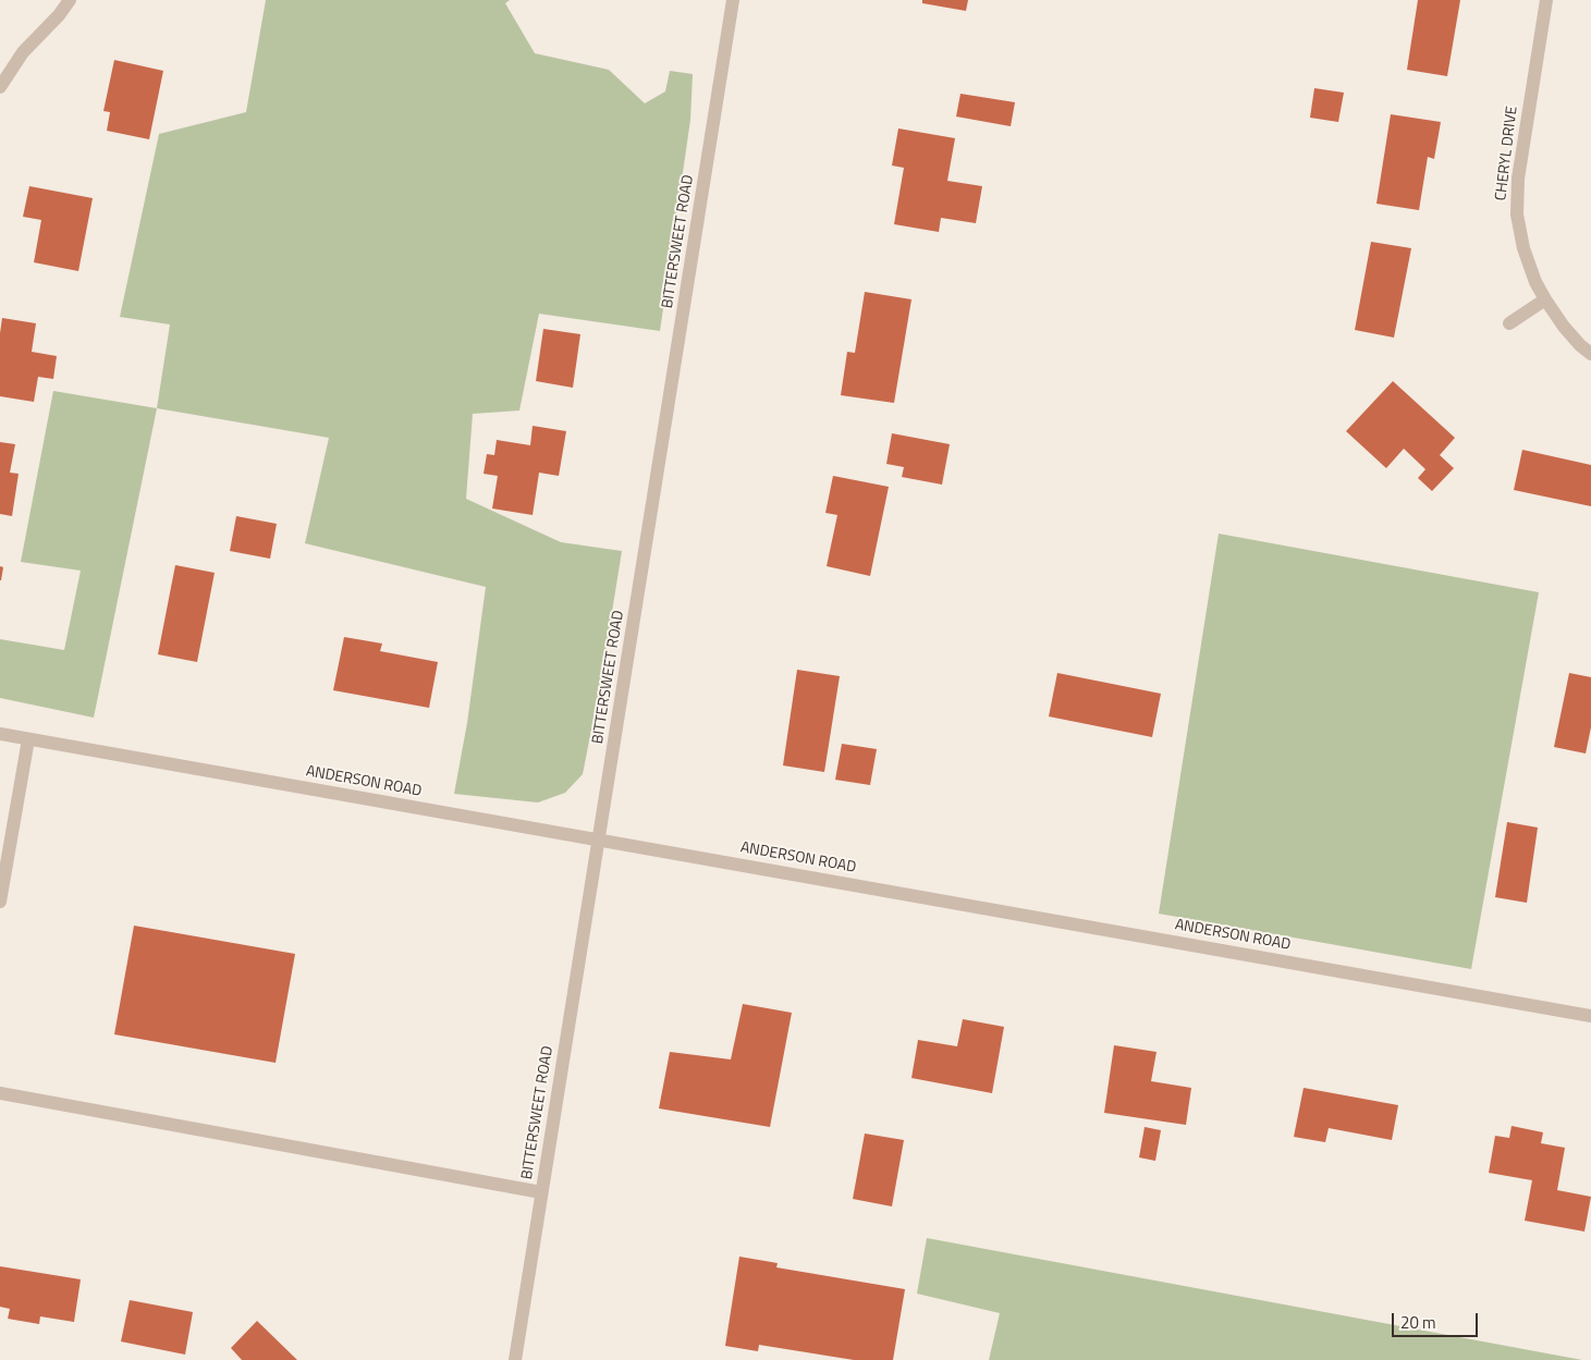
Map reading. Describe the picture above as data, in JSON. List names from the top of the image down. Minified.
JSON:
{"streets":{"street":["CHERYL DRIVE","BITTERSWEET ROAD","ANDERSON ROAD"]},"crossings":[["BITTERSWEET ROAD","ANDERSON ROAD"]],"scale_bar":"20 m"}
